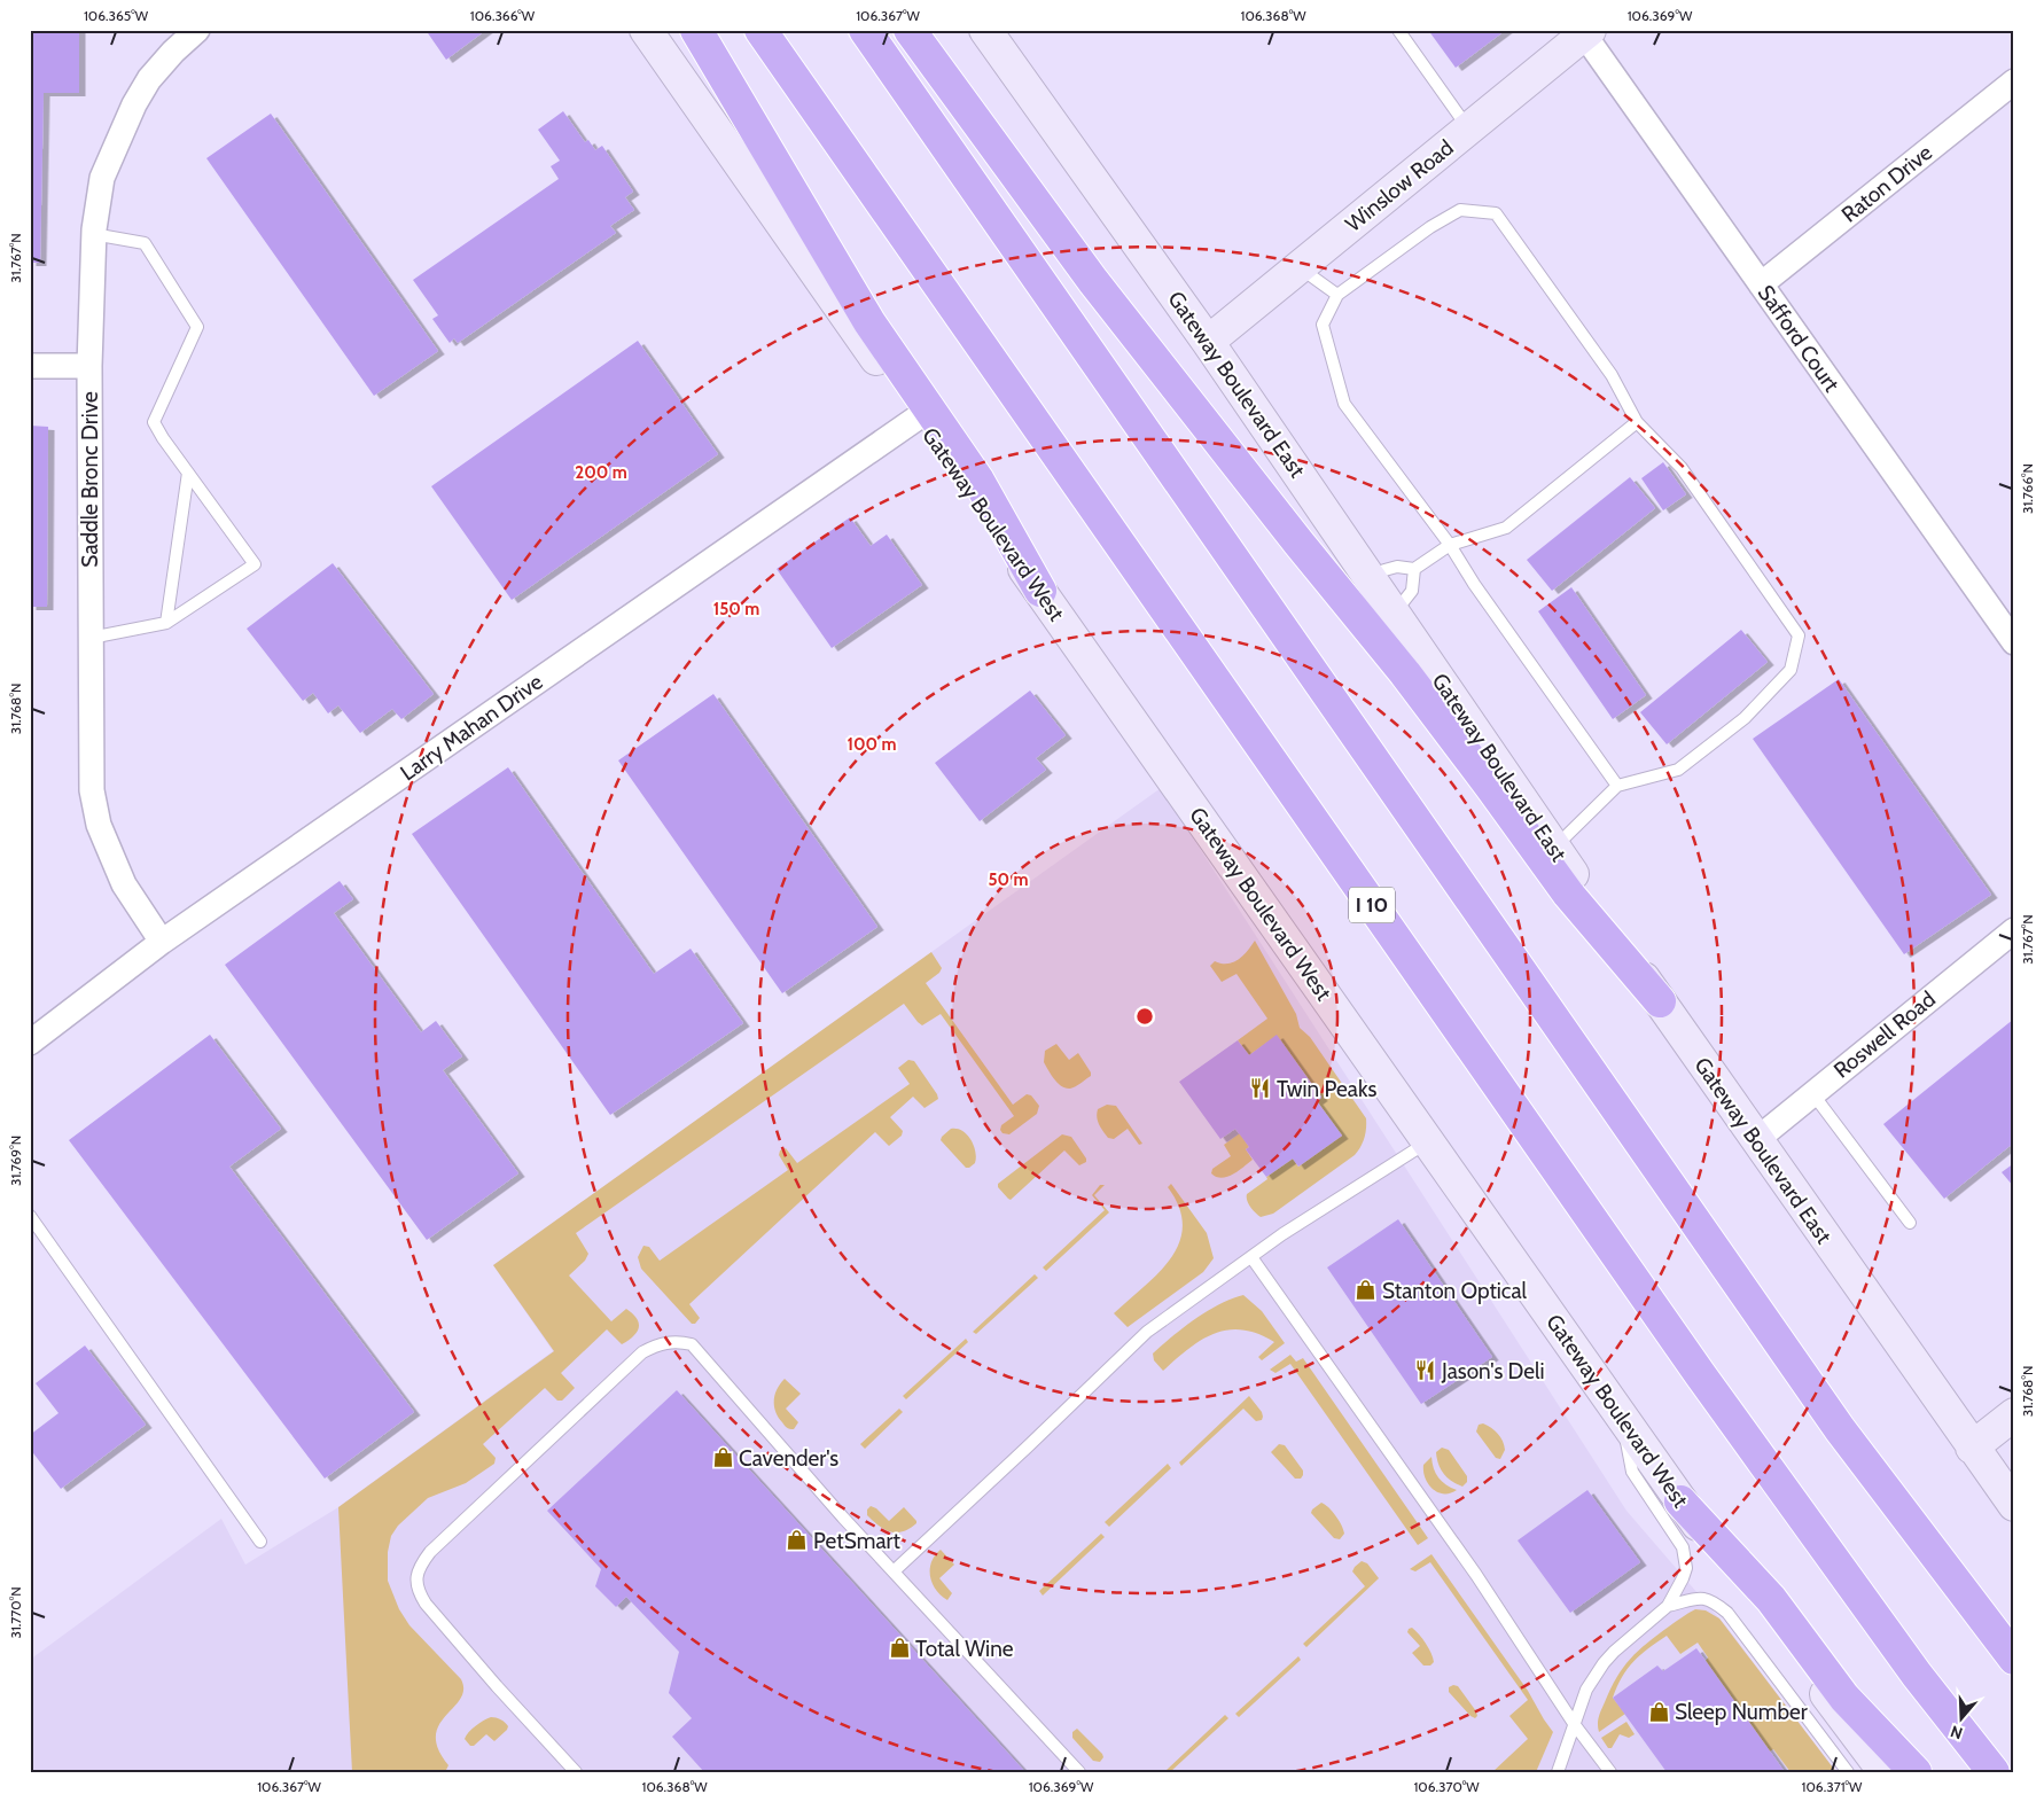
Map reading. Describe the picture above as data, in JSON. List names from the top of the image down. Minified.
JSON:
{"streets":{"highway":["I 10"],"main road":["Winslow Road","Gateway Boulevard East","Gateway Boulevard West"],"street":["Raton Drive","Safford Court","Saddle Bronc Drive","Larry Mahan Drive","Roswell Road"]},"crossings":[["Raton Drive","Safford Court"],["Winslow Road","Safford Court"],["Winslow Road","Gateway Boulevard East"],["Gateway Boulevard East","Roswell Road"],["Saddle Bronc Drive","Larry Mahan Drive"],["Gateway Boulevard West","Larry Mahan Drive"]],"places":{"restaurant":["Twin Peaks","Jason's Deli"],"shop":["Stanton Optical","Cavender's","PetSmart","Total Wine","Sleep Number"]},"north":"bottom","coordinates":["106.365°W","106.366°W","106.367°W","106.368°W","106.369°W","31.767°N","31.766°N","31.768°N","31.769°N","31.770°N","106.370°W","106.371°W"],"rings":["200 m","150 m","100 m","50 m"]}
